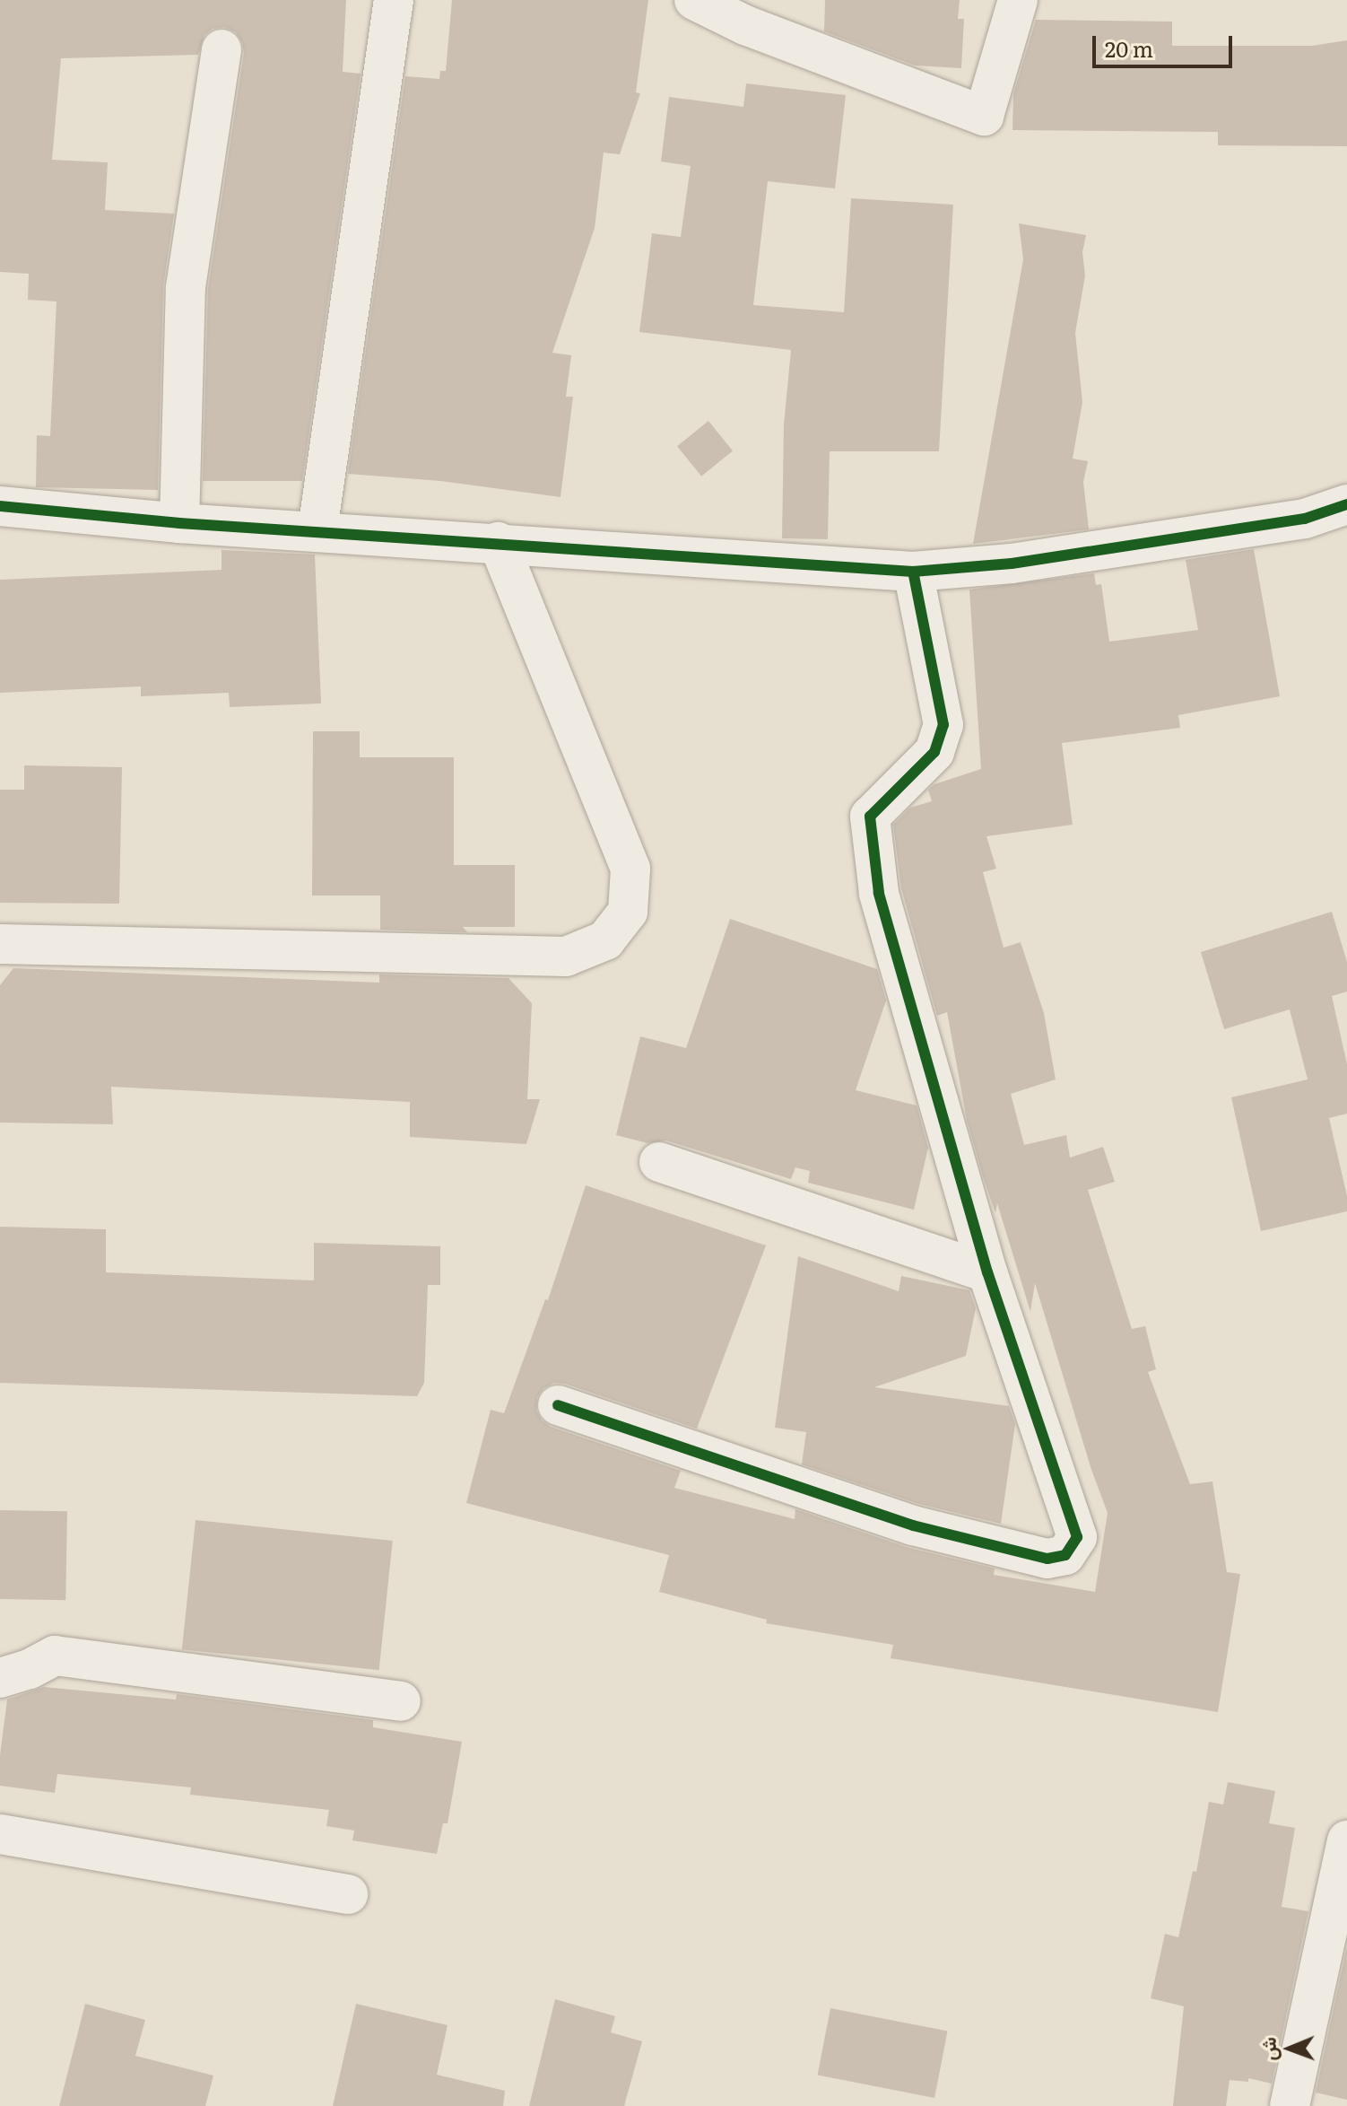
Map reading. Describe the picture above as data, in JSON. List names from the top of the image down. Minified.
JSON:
{"scale_bar":"20 m","north":"left"}
